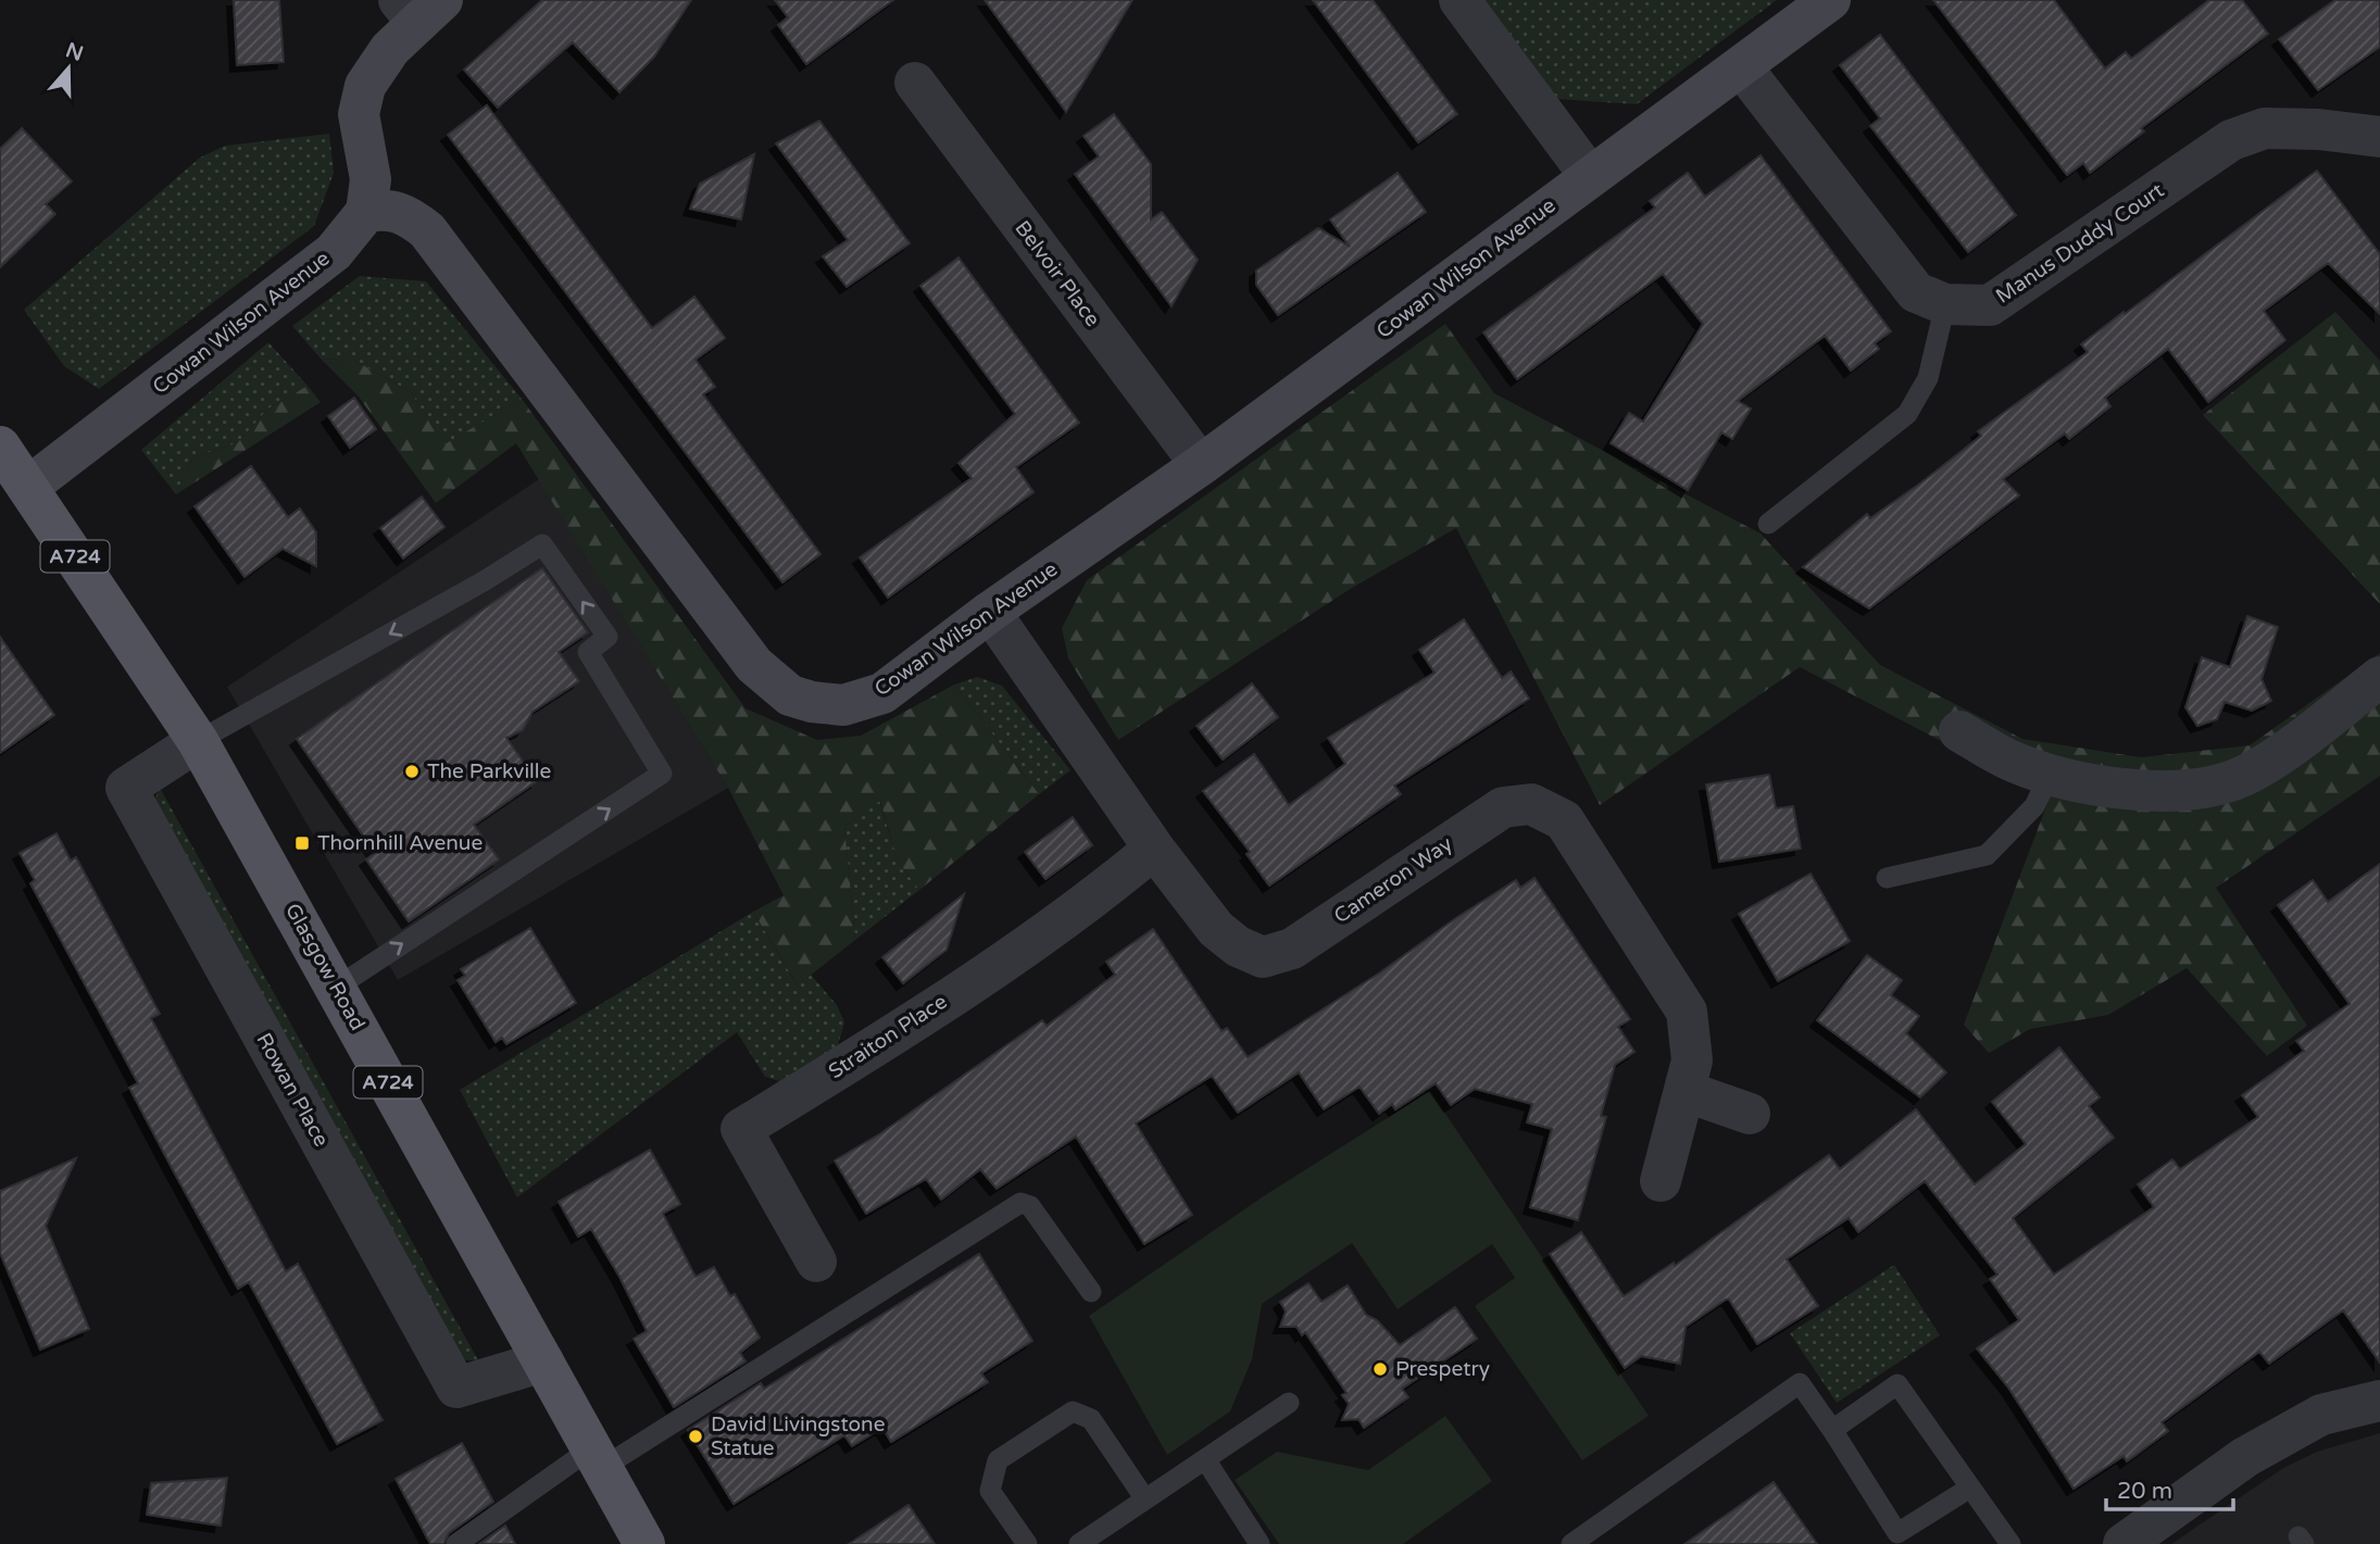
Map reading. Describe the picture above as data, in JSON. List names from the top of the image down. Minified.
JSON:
{"streets":{"main road":["A724","Glasgow Road"],"street":["Manus Duddy Court","Cowan Wilson Avenue","Belvoir Place","Cameron Way","Straiton Place","Rowan Place"]},"crossings":[["Manus Duddy Court","Cowan Wilson Avenue"],["Cowan Wilson Avenue","Belvoir Place"],["Cowan Wilson Avenue","Cameron Way"],["Cowan Wilson Avenue","Glasgow Road"],["Cameron Way","Straiton Place"],["Glasgow Road","Rowan Place"]],"places":{"other":["The Parkville","Prespetry","David Livingstone Statue"],"transit":["Thornhill Avenue"]},"scale_bar":"20 m","north":"top"}
